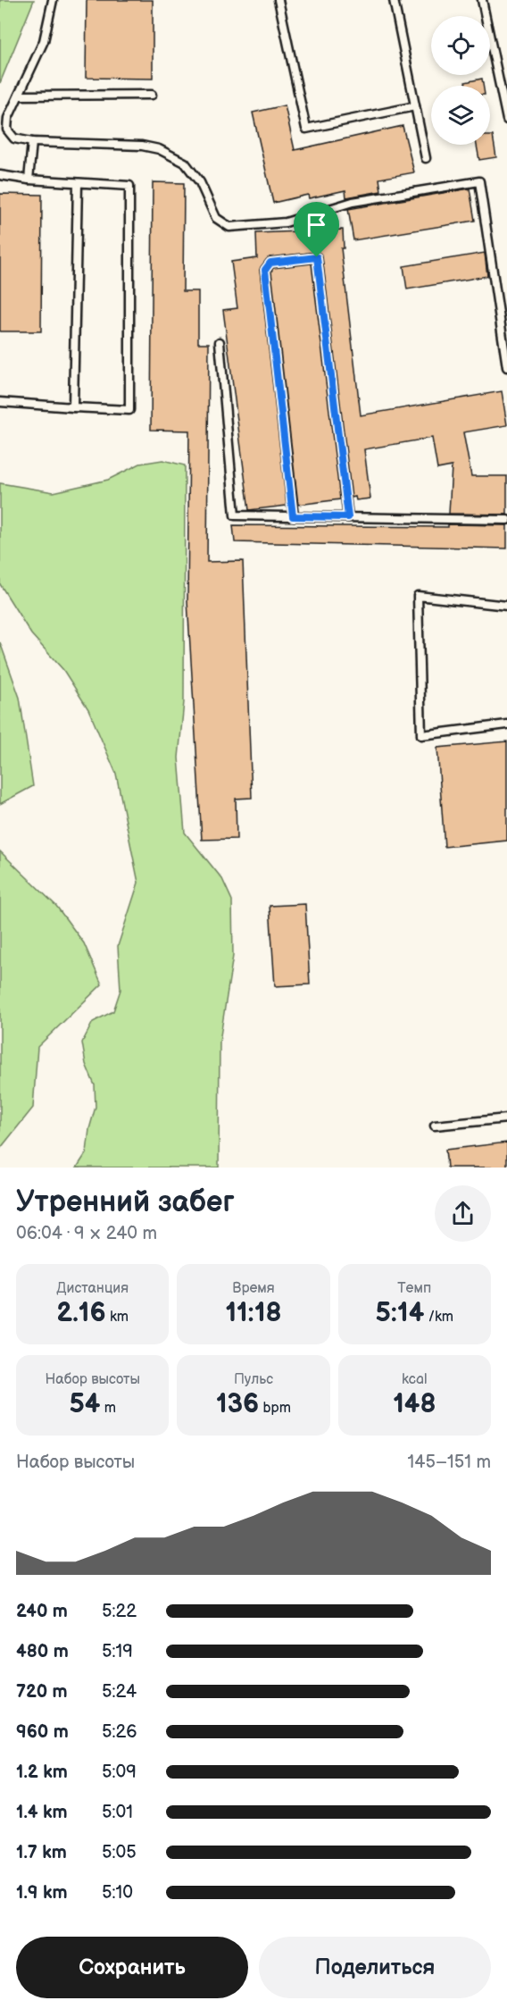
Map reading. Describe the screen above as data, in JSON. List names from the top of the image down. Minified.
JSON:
{"page":{"heading":["Утренний забег","06:04 · 9 × 240 m"],"stats":[["Дистанция","2.16 km"],["Время","11:18"],["Темп","5:14 /km"],["Набор высоты","54 m"],["Пульс","136 bpm"],["kcal","148"]],"chart":["Набор высоты","145–151 m"],"list":[{"name":"240 m","note":"5:22"},{"name":"480 m","note":"5:19"},{"name":"720 m","note":"5:24"},{"name":"960 m","note":"5:26"},{"name":"1.2 km","note":"5:09"},{"name":"1.4 km","note":"5:01"},{"name":"1.7 km","note":"5:05"},{"name":"1.9 km","note":"5:10"}],"buttons":["Сохранить","Поделиться"]}}
